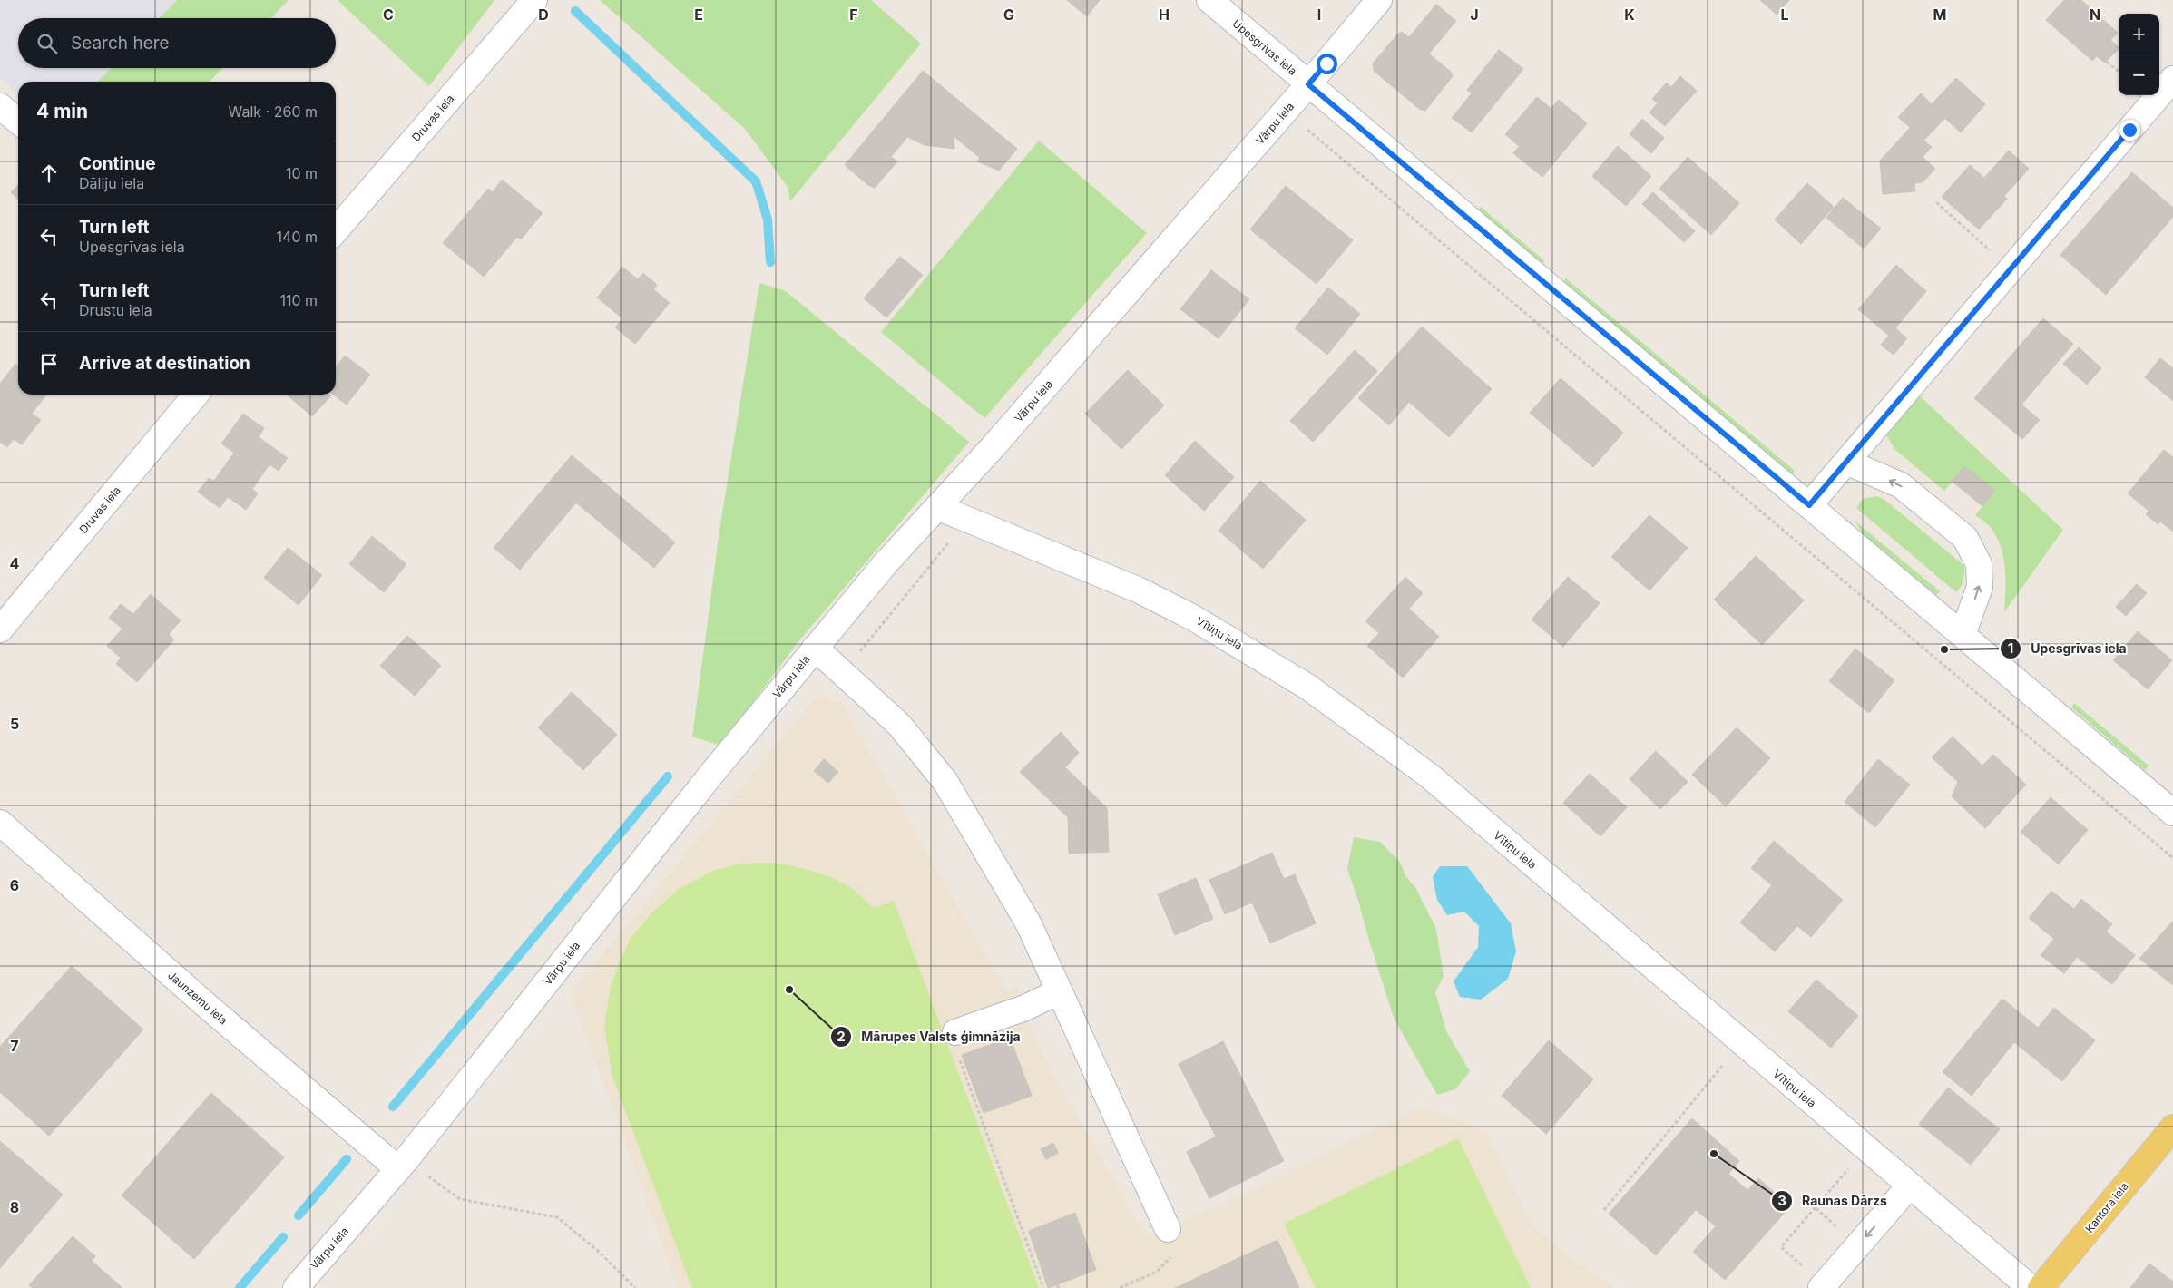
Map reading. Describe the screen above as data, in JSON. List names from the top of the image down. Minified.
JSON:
{"streets":{"main road":["Kantora iela"],"street":["Upesgrīvas iela","Druvas iela","Vārpu iela","Vītiņu iela","Jaunzemu iela"]},"crossings":[["Upesgrīvas iela","Vārpu iela"],["Vārpu iela","Vītiņu iela"],["Vārpu iela","Jaunzemu iela"]],"places":["Upesgrīvas iela","Mārupes Valsts ģimnāzija","Raunas Dārzs"],"page":{"map_buttons":["+","−"],"search":"Search here","heading":["4 min","Walk · 260 m"],"list":[["Continue","Dāliju iela","10 m"],["Turn left","Upesgrīvas iela","140 m"],["Turn left","Drustu iela","110 m"],"Arrive at destination"]},"grid":{"columns":["C","D","E","F","G","H","I","J","K","L","M","N"],"rows":["4","5","6","7","8"]}}
